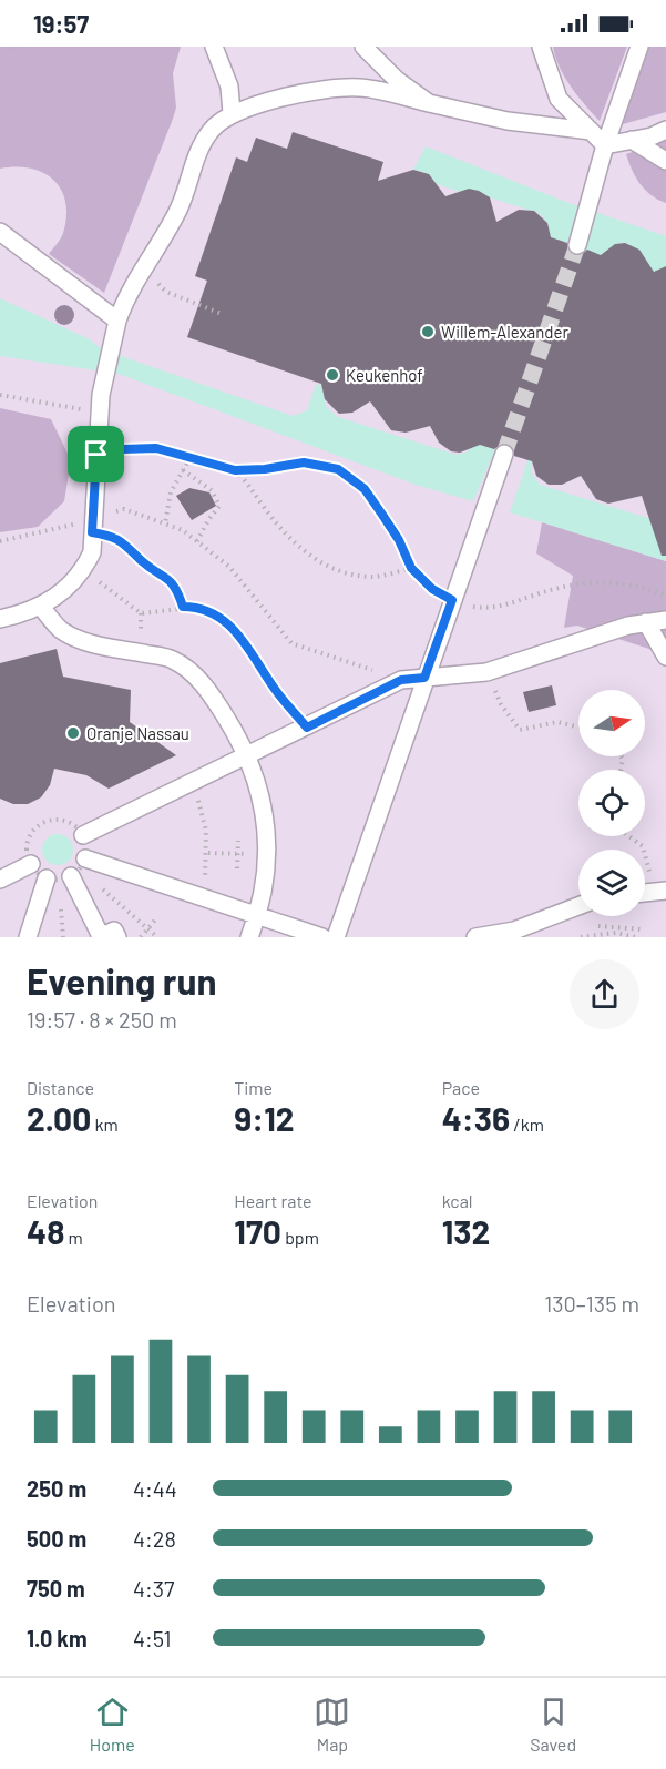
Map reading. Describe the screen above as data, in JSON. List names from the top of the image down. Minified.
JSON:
{"places":["Willem-Alexander","Keukenhof","Oranje Nassau"],"north":"right","page":{"status":"19:57","heading":["Evening run","19:57 · 8 × 250 m"],"stats":[["Distance","2.00 km"],["Time","9:12"],["Pace","4:36 /km"],["Elevation","48 m"],["Heart rate","170 bpm"],["kcal","132"]],"chart":["Elevation","130–135 m"],"list":[{"name":"250 m","note":"4:44"},{"name":"500 m","note":"4:28"},{"name":"750 m","note":"4:37"},{"name":"1.0 km","note":"4:51"}],"tabs":["Home","Map","Saved"]}}
